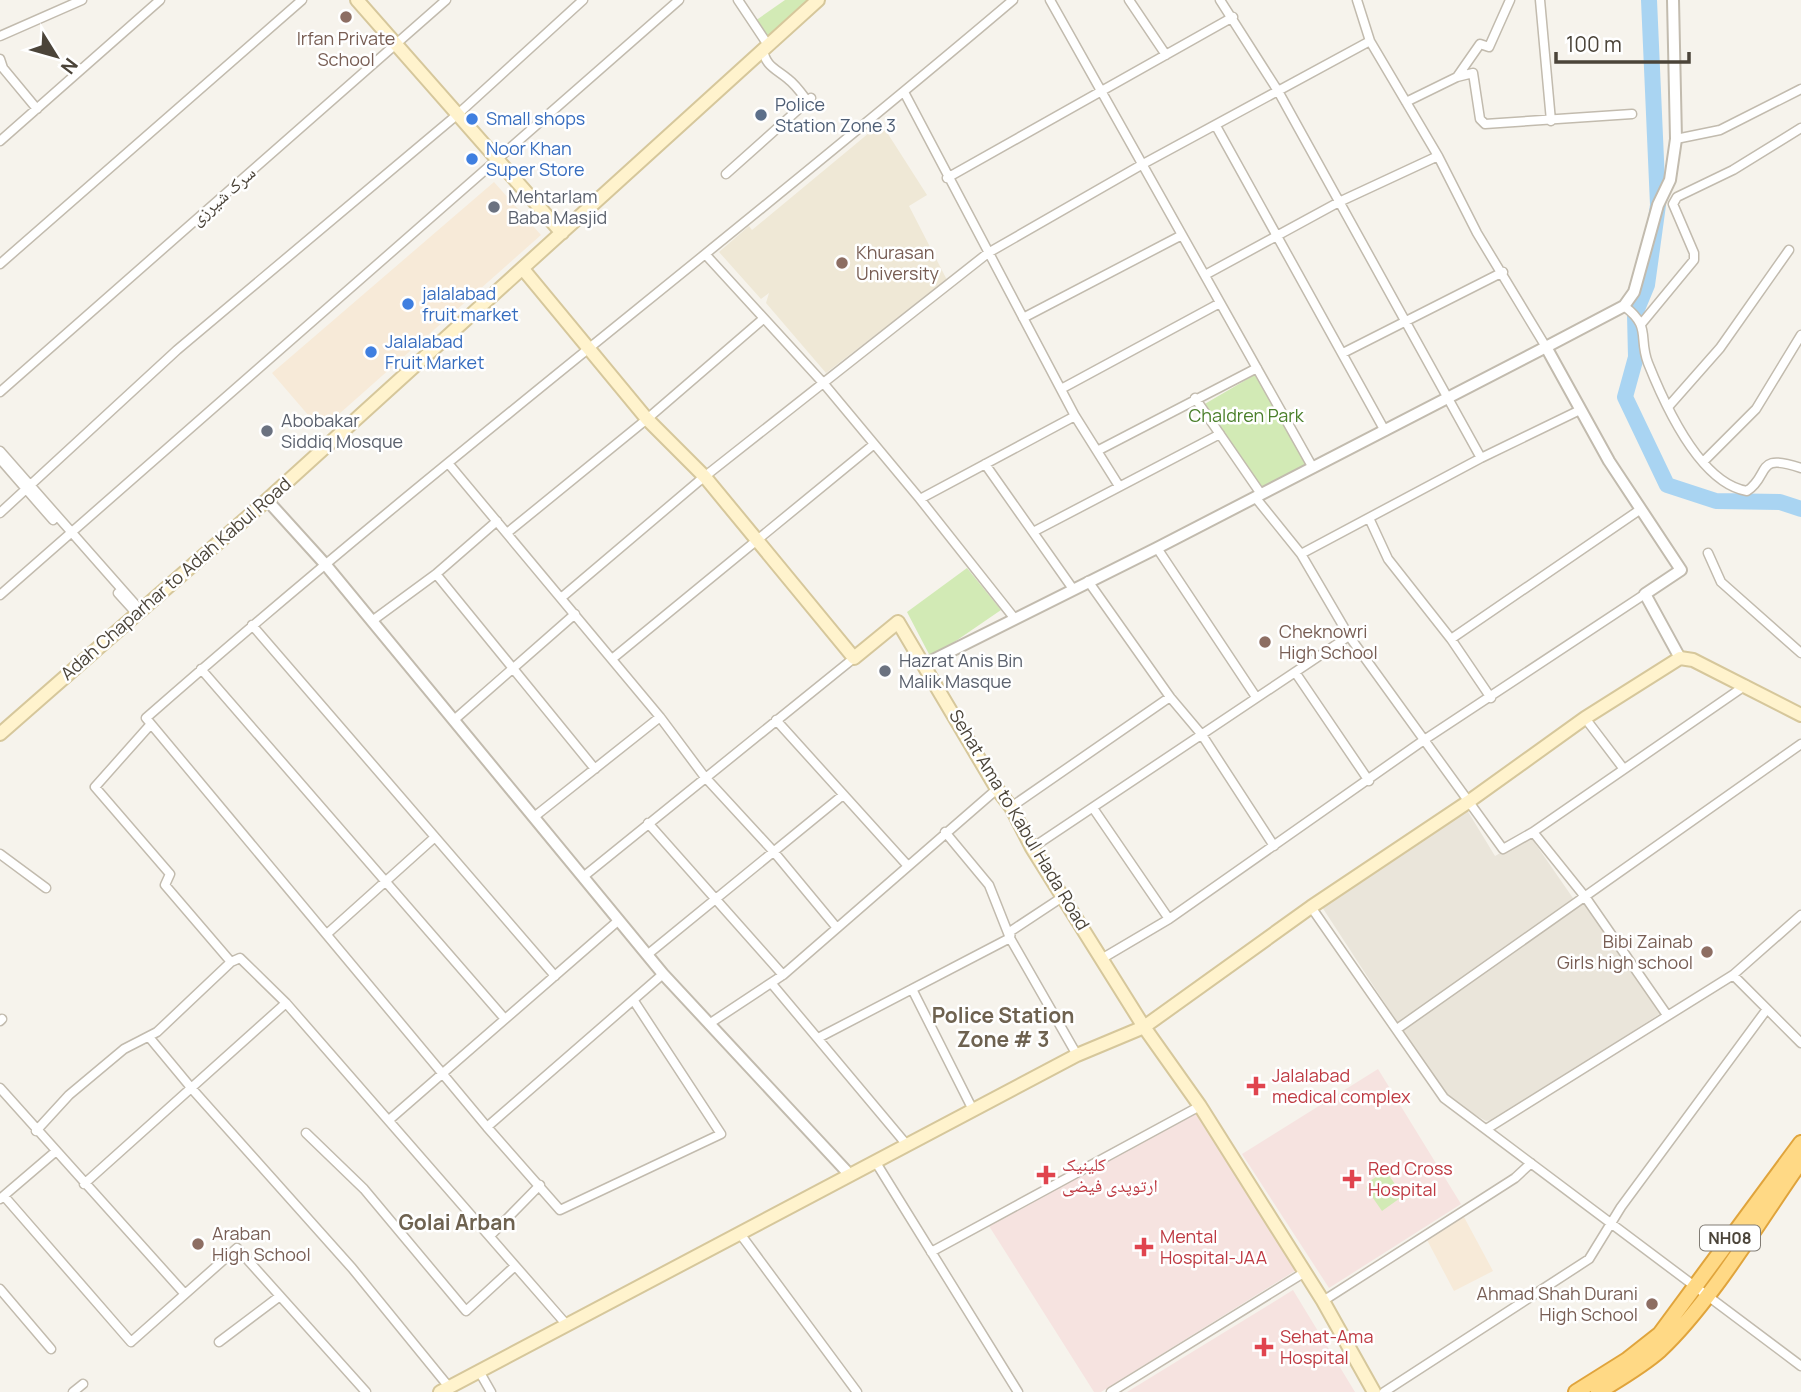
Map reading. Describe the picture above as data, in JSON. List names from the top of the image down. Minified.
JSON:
{"streets":{"highway":["NH08"],"main road":["Adah Chaparhar to Adah Kabul Road","Sehat Ama to Kabul Hada Road"],"street":["سرک شیرزی"]},"districts":["Police Station Zone # 3","Golai Arban"],"parks":["Chaldren Park"],"places":{"other":["Irfan Private School","Police Station Zone 3","Small shops","Noor Khan Super Store","Mehtarlam Baba Masjid","Khurasan University","jalalabad fruit market","Jalalabad Fruit Market","Abobakar Siddiq Mosque","Cheknowri High School","Hazrat Anis Bin Malik Masque","Bibi Zainab Girls high school","Araban High School","Ahmad Shah Durani High School"],"health":["Jalalabad medical complex","کلینیک ارتوپدی فیضی","Red Cross Hospital","Mental Hospital-JAA","Sehat-Ama Hospital"]},"scale_bar":"100 m","north":"bottom right"}
